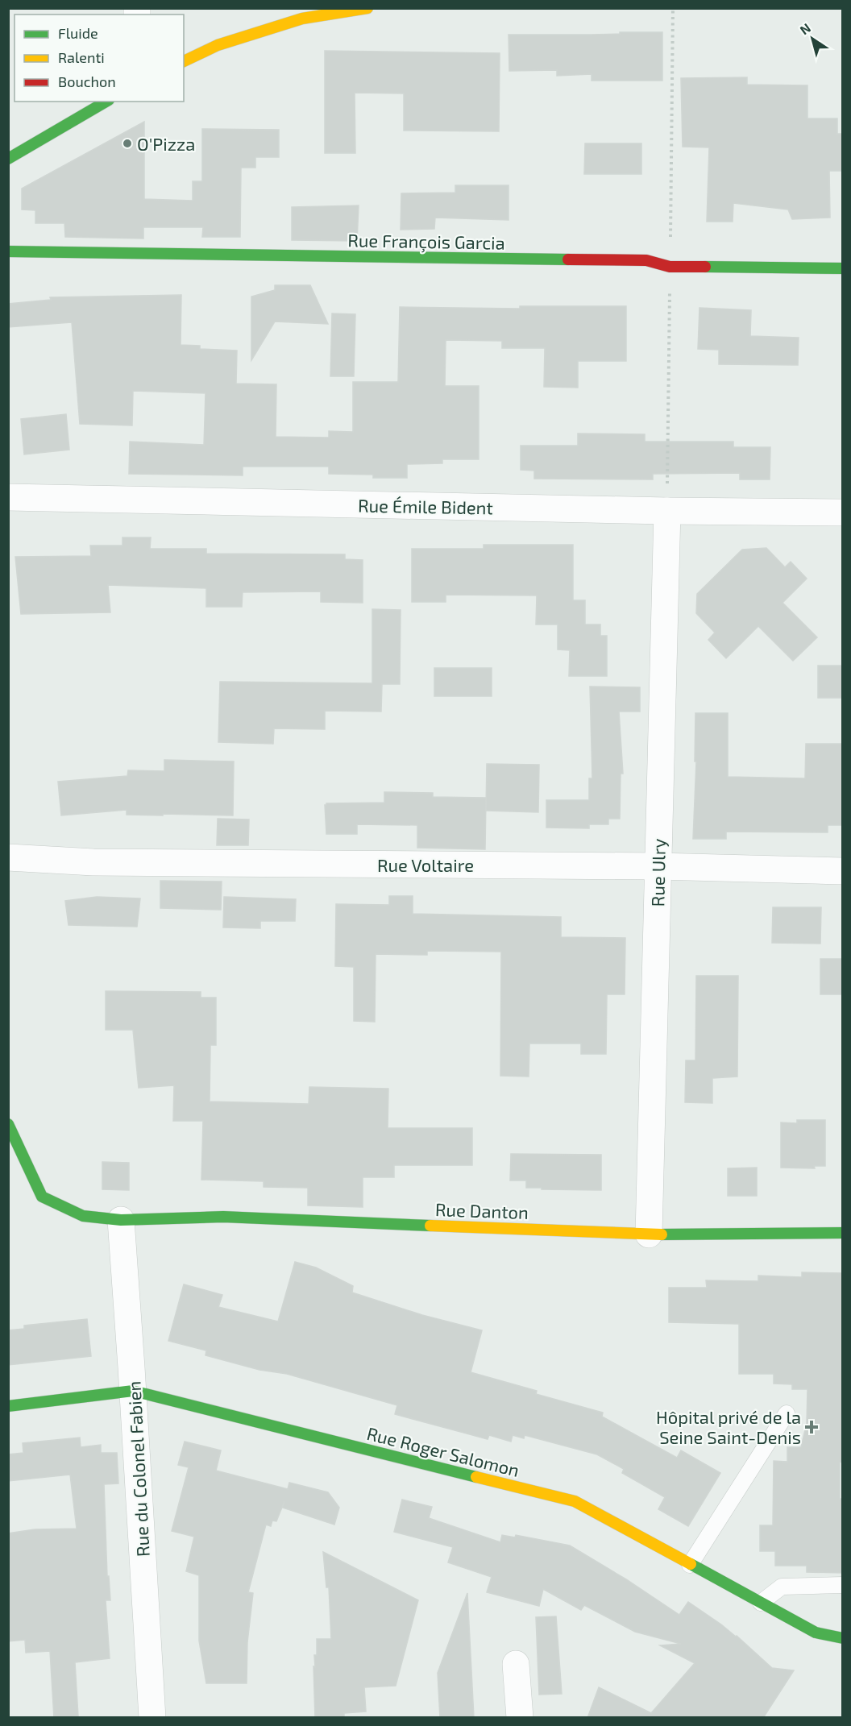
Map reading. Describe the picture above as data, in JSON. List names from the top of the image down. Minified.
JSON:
{"streets":{"street":["Rue François Garcia","Rue Émile Bident","Rue Voltaire","Rue Ulry","Rue Danton","Rue Roger Salomon","Rue du Colonel Fabien"]},"crossings":[["Rue Émile Bident","Rue Ulry"],["Rue Voltaire","Rue Ulry"],["Rue Ulry","Rue Danton"],["Rue Danton","Rue du Colonel Fabien"],["Rue Roger Salomon","Rue du Colonel Fabien"]],"places":{"other":["O'Pizza"],"health":["Hôpital privé de la Seine Saint-Denis"]},"legend":["Fluide","Ralenti","Bouchon"],"north":"top left"}
